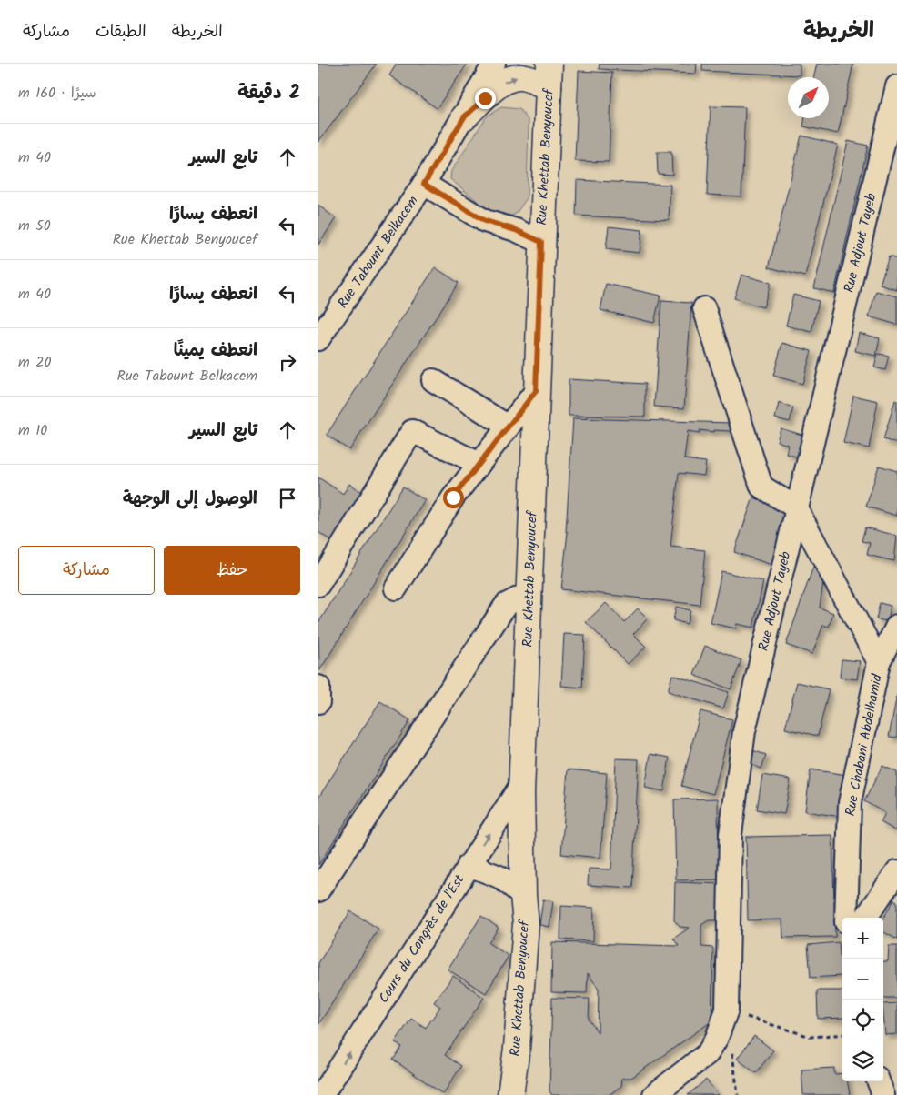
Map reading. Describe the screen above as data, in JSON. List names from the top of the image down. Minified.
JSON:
{"streets":{"main road":["Rue Khettab Benyoucef"],"street":["Rue Adjout Tayeb","Rue Tabount Belkacem","Rue Chabani Abdelhamid","Cours du Congrès de l'Est"]},"crossings":[["Rue Khettab Benyoucef","Cours du Congrès de l'Est"]],"north":"top right","page":{"header":"الخريطة","nav":["الخريطة","الطبقات","مشاركة"],"heading":["2 دقيقة","سيرًا · 160 m"],"list":[["تابع السير","40 m"],["انعطف يسارًا","Rue Khettab Benyoucef","50 m"],["انعطف يسارًا","40 m"],["انعطف يمينًا","Rue Tabount Belkacem","20 m"],["تابع السير","10 m"],"الوصول إلى الوجهة"],"buttons":["حفظ","مشاركة"],"map_buttons":["+","−"]}}
